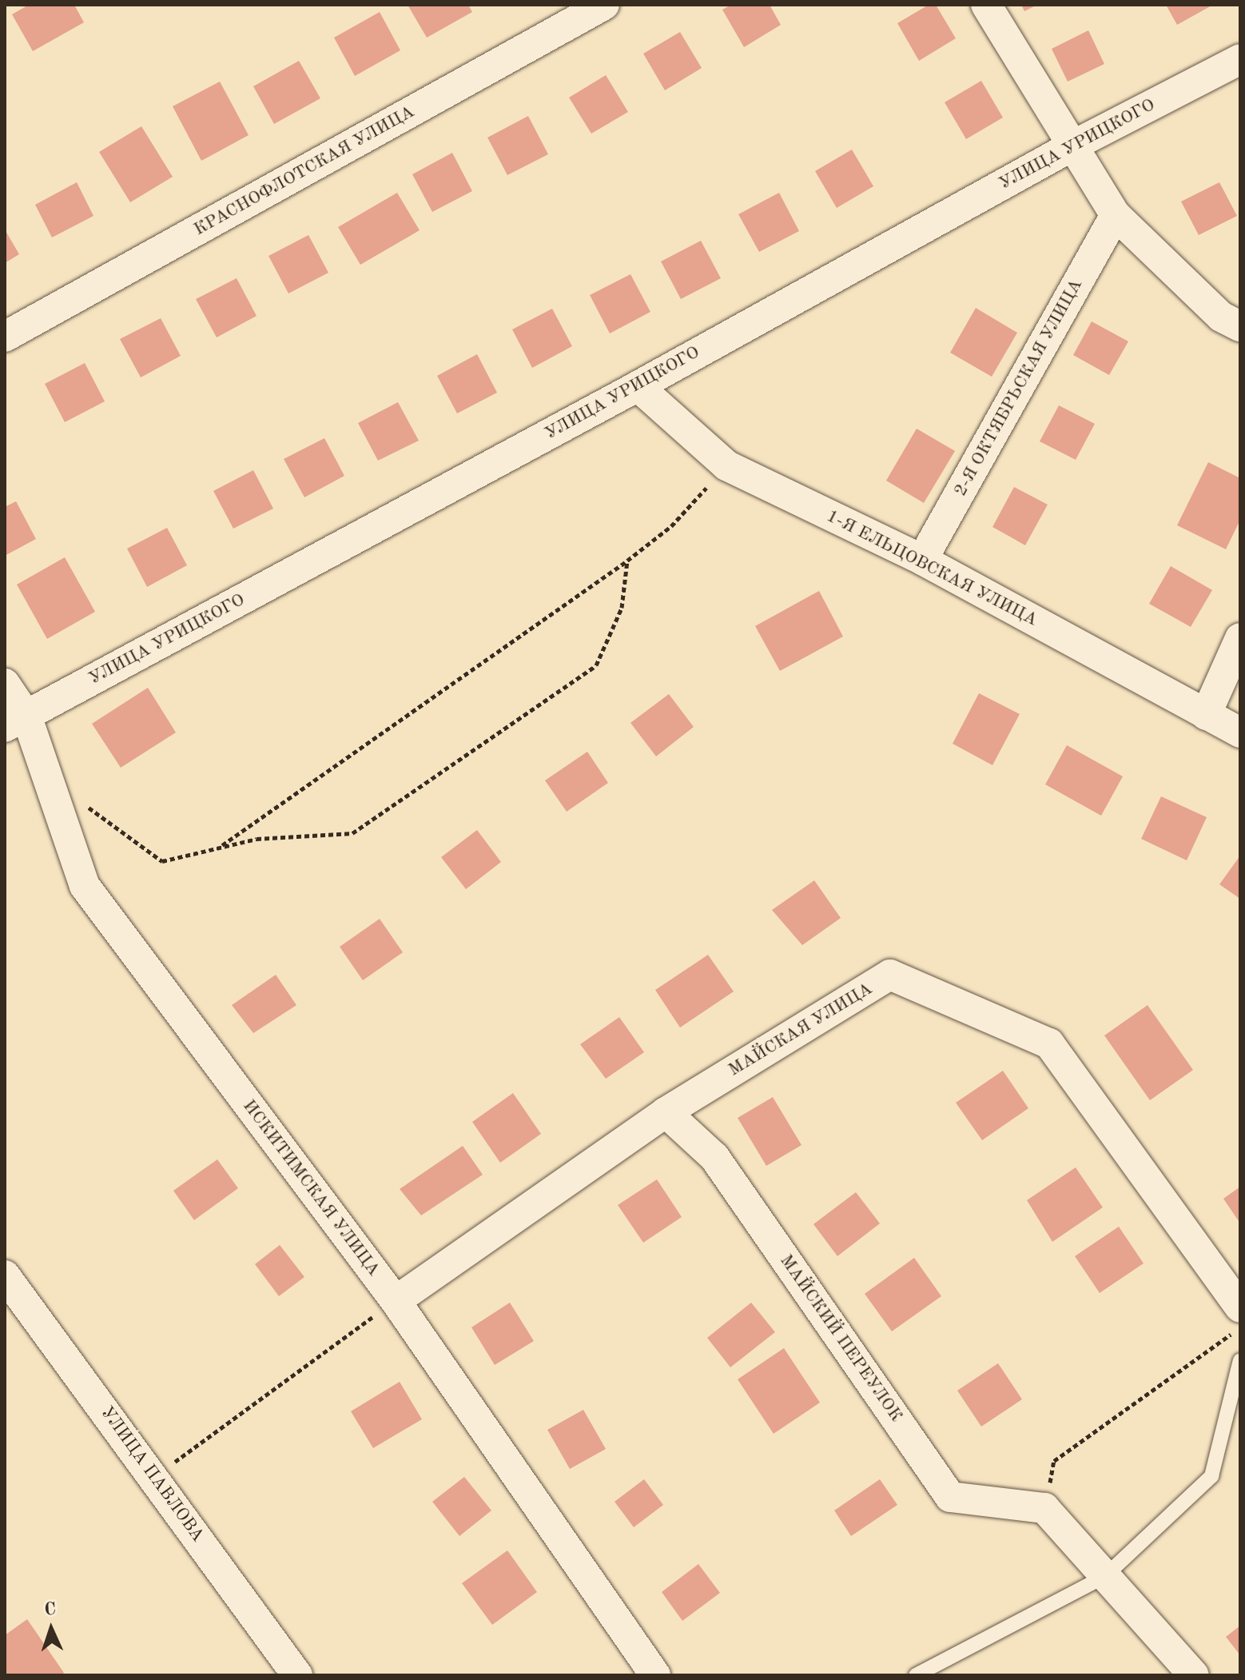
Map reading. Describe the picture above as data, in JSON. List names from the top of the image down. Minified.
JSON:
{"streets":{"street":["УЛИЦА УРИЦКОГО","КРАСНОФЛОТСКАЯ УЛИЦА","2-Я ОКТЯБРЬСКАЯ УЛИЦА","1-Я ЕЛЬЦОВСКАЯ УЛИЦА","МАЙСКАЯ УЛИЦА","ИСКИТИМСКАЯ УЛИЦА","МАЙСКИЙ ПЕРЕУЛОК","УЛИЦА ПАВЛОВА"]},"crossings":[["УЛИЦА УРИЦКОГО","1-Я ЕЛЬЦОВСКАЯ УЛИЦА"],["УЛИЦА УРИЦКОГО","ИСКИТИМСКАЯ УЛИЦА"],["2-Я ОКТЯБРЬСКАЯ УЛИЦА","1-Я ЕЛЬЦОВСКАЯ УЛИЦА"],["МАЙСКАЯ УЛИЦА","ИСКИТИМСКАЯ УЛИЦА"],["МАЙСКАЯ УЛИЦА","МАЙСКИЙ ПЕРЕУЛОК"]],"north":"top"}
